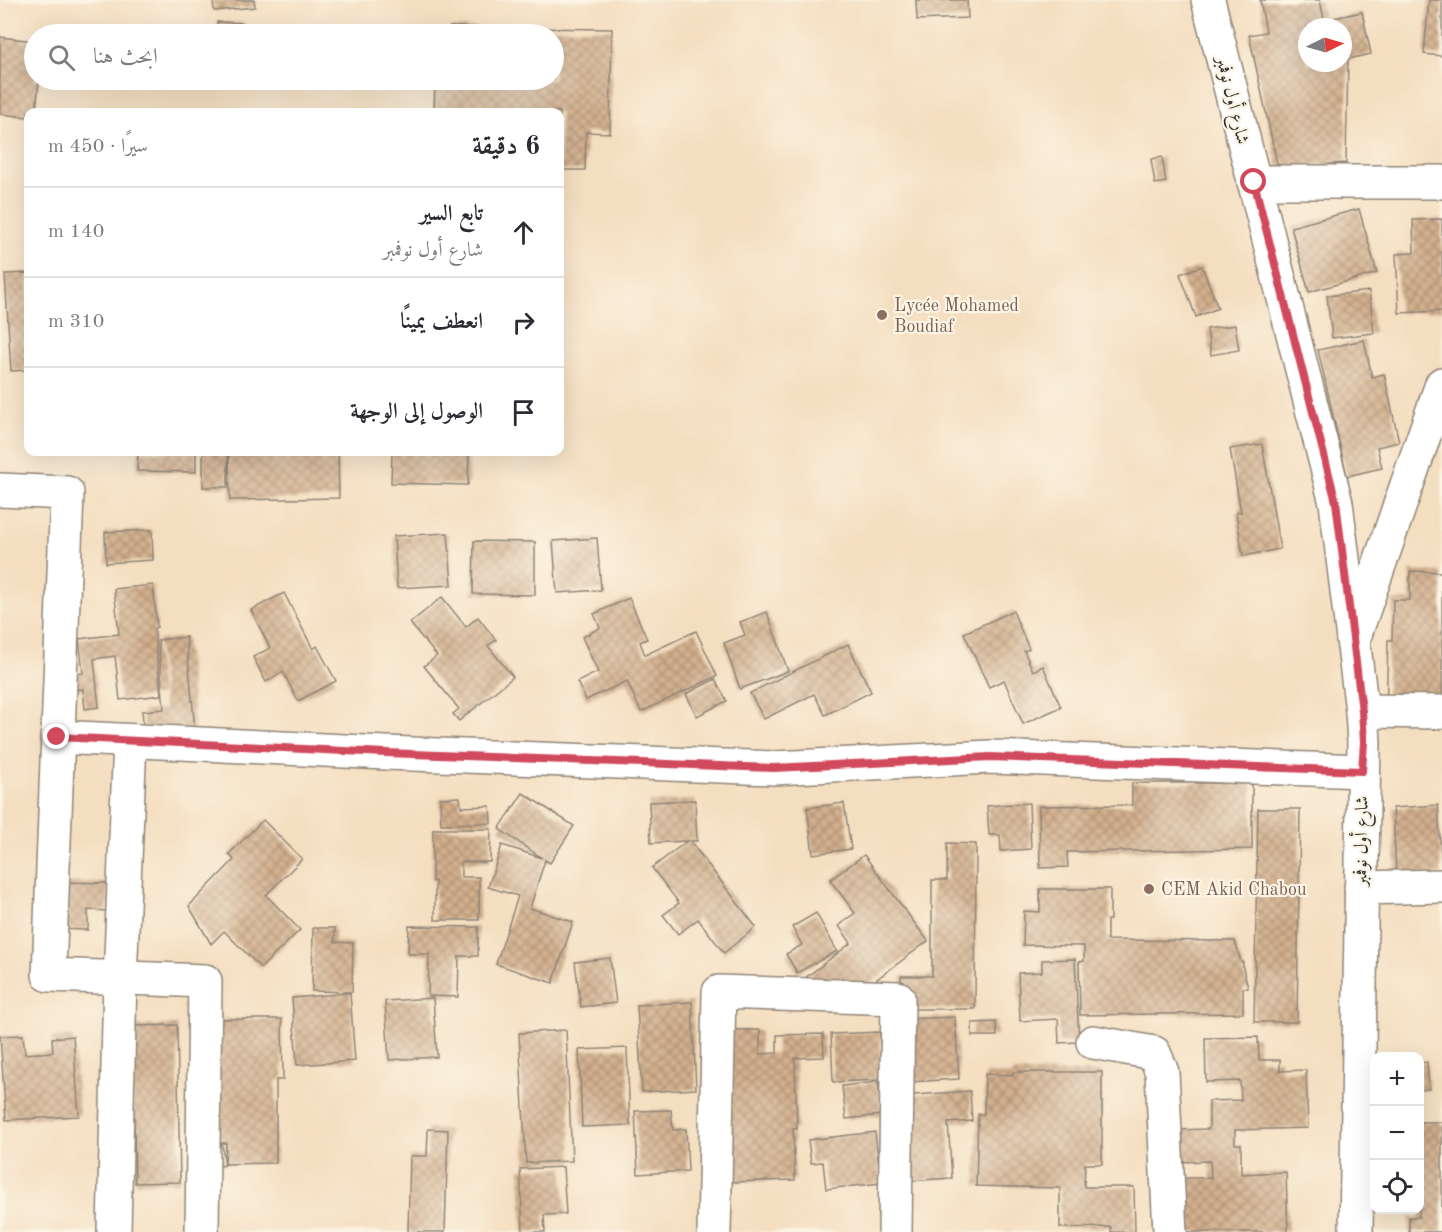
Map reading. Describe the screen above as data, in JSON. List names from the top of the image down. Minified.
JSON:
{"streets":{"street":["شارع أول نوفمبر"]},"places":["Lycée Mohamed Boudiaf","CEM Akid Chabou"],"north":"right","page":{"search":"ابحث هنا","heading":["6 دقيقة","سيرًا · 450 m"],"list":[["تابع السير","شارع أول نوفمبر","140 m"],["انعطف يمينًا","310 m"],"الوصول إلى الوجهة"],"map_buttons":["+","−"]}}
